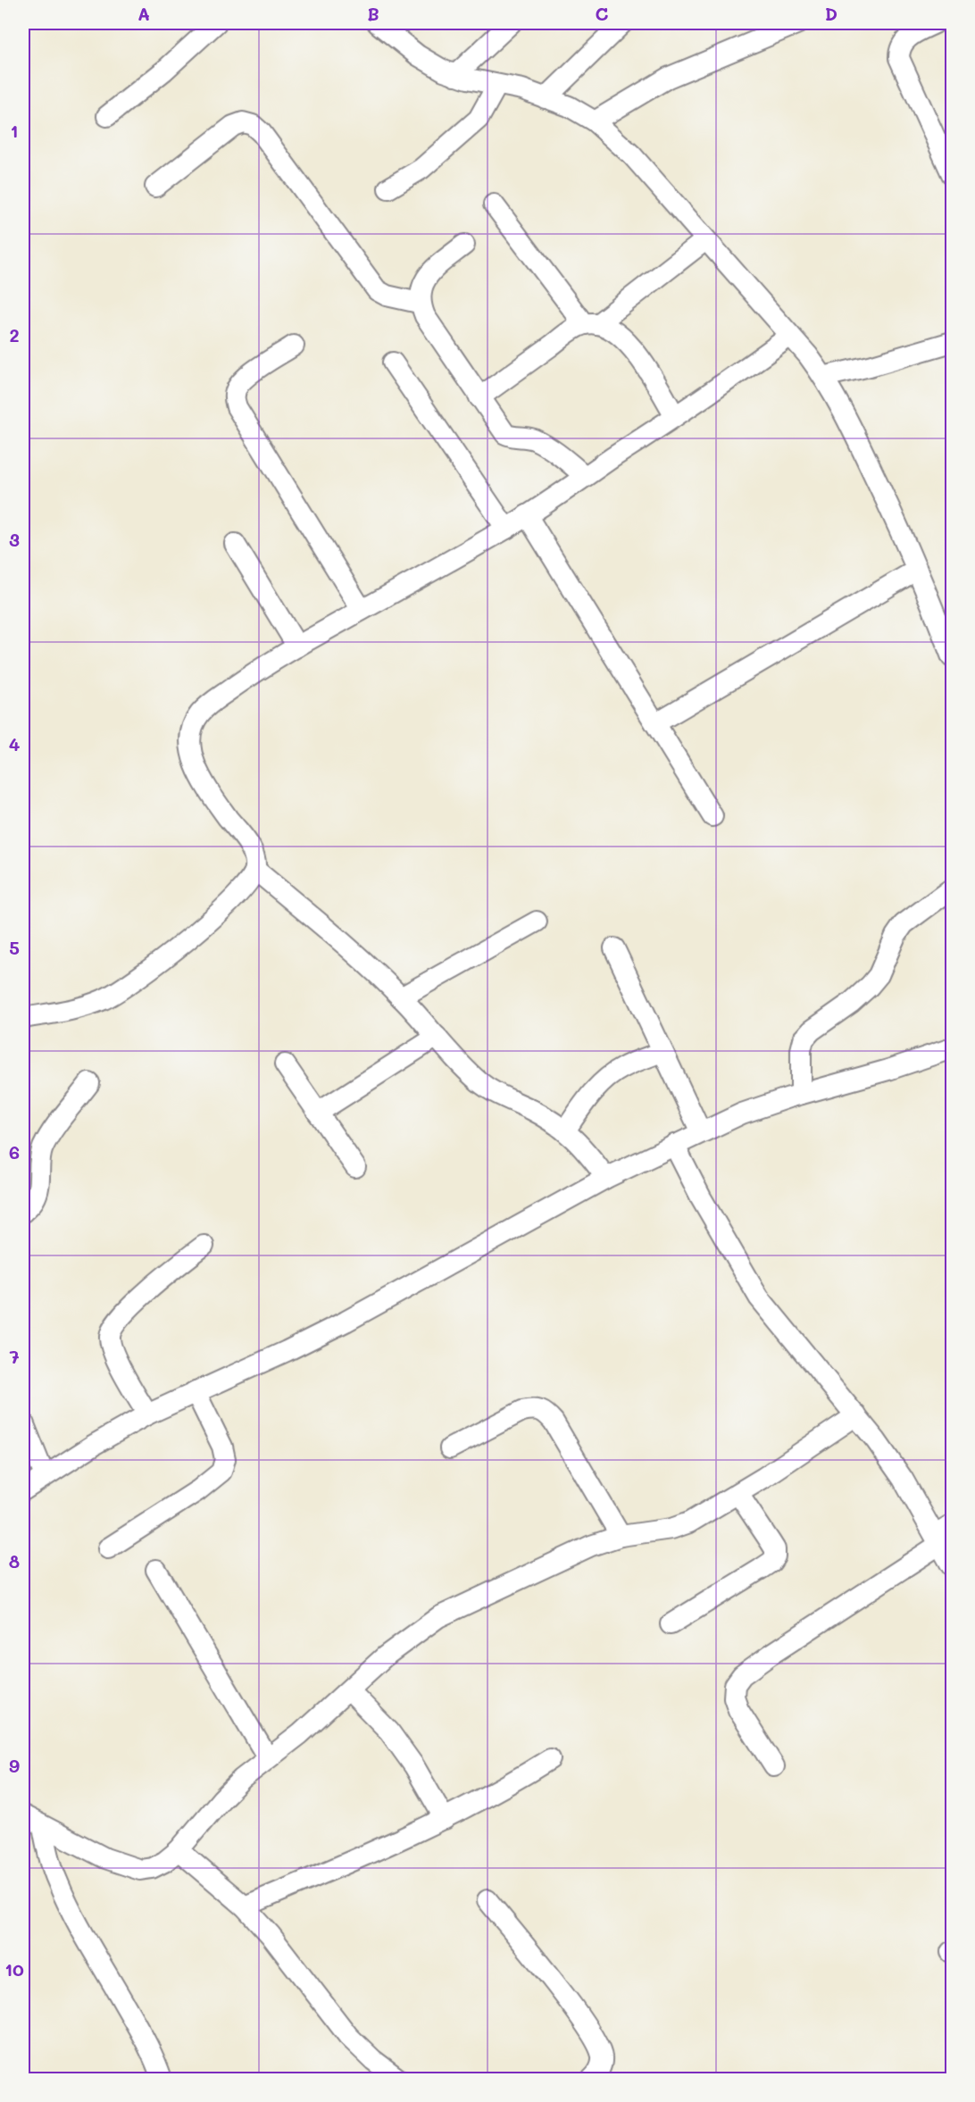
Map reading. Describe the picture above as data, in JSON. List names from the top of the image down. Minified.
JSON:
{"grid":{"columns":["A","B","C","D"],"rows":["1","2","3","4","5","6","7","8","9","10"]}}
